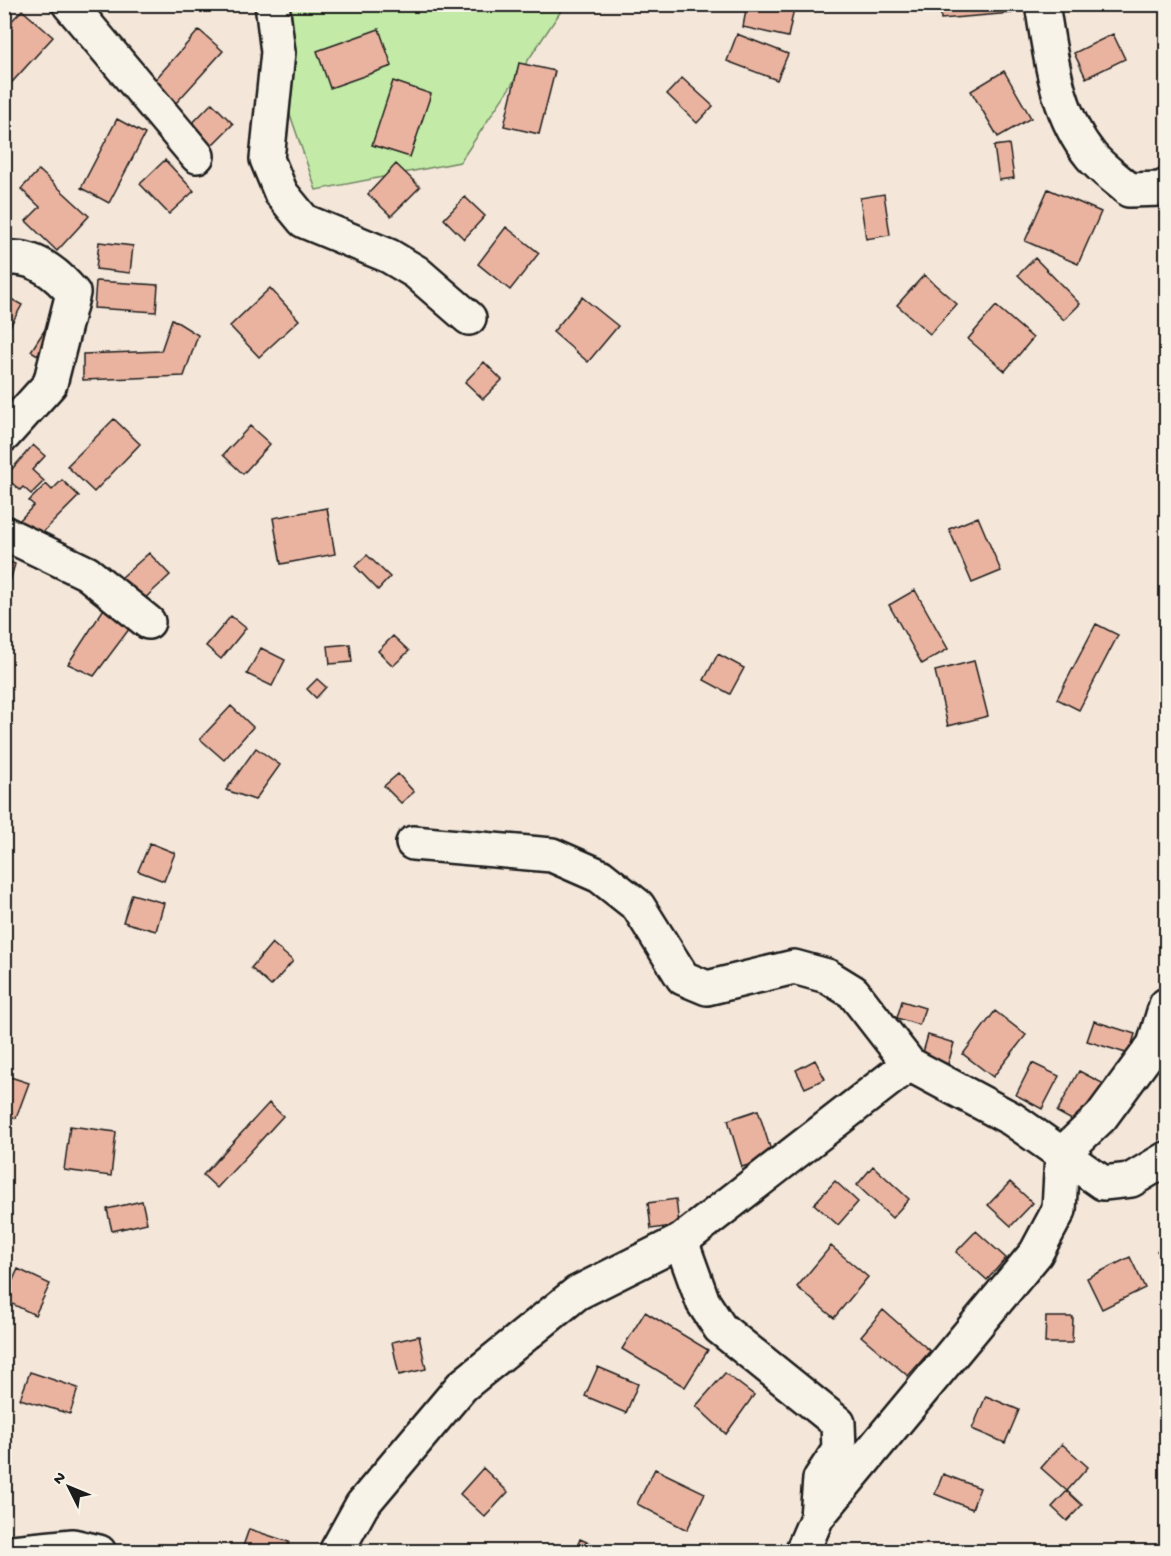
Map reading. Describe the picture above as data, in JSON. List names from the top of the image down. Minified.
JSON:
{"north":"top left"}
